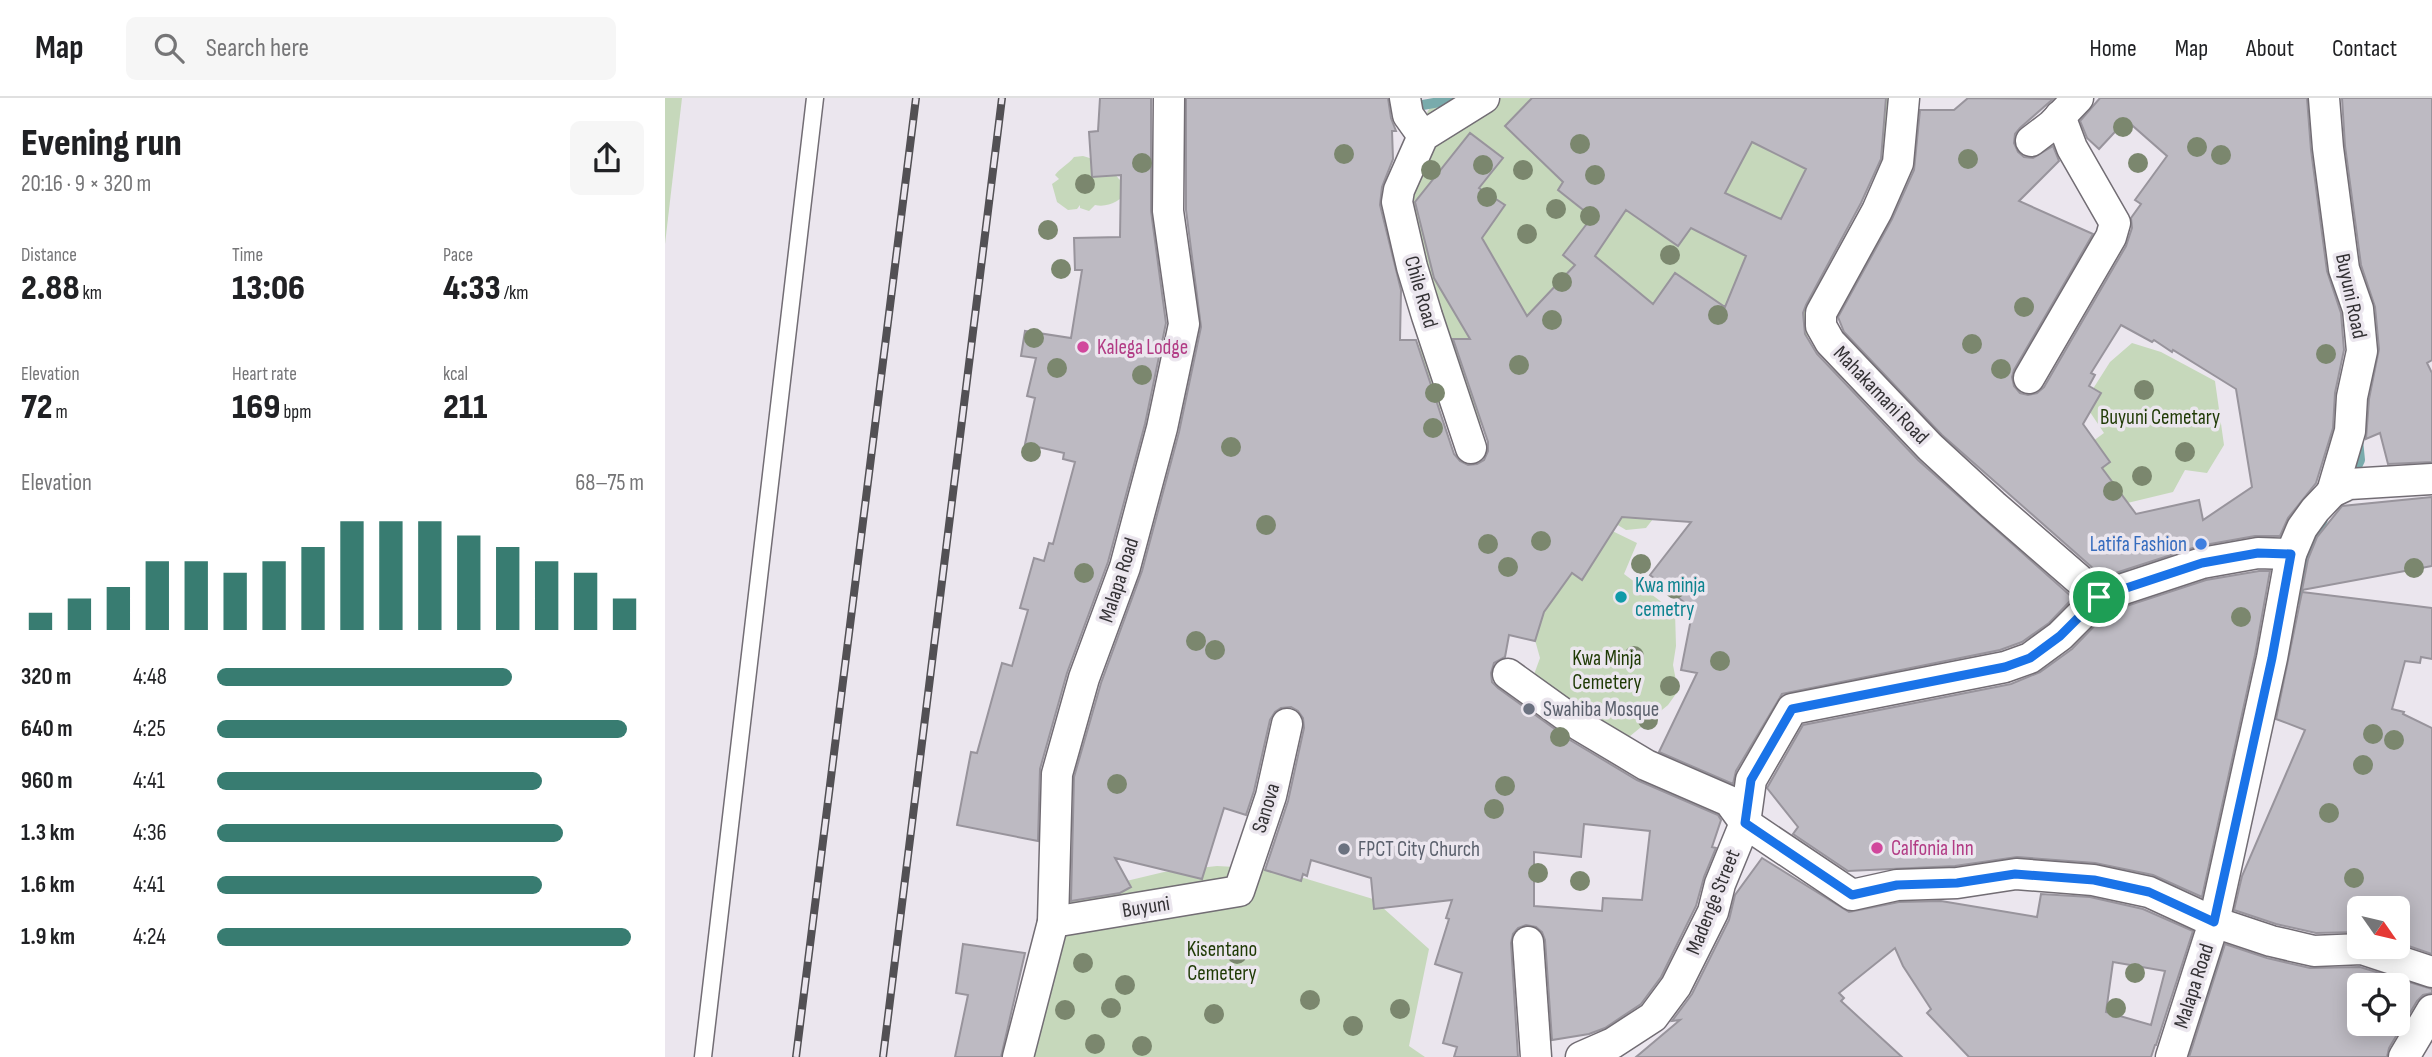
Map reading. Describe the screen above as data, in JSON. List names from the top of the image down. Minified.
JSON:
{"streets":{"street":["Chile Road","Buyuni Road","Mahakamani Road","Malapa Road","Sanova","Madenge Street","Buyuni"]},"crossings":[["Buyuni Road","Malapa Road"],["Mahakamani Road","Madenge Street"],["Malapa Road","Madenge Street"],["Malapa Road","Buyuni"],["Sanova","Buyuni"]],"parks":["Buyuni Cemetary","Kwa Minja Cemetery","Kisentano Cemetery"],"places":["Kalega Lodge","Latifa Fashion","Kwa minja cemetry","Swahiba Mosque","Calfonia Inn","FPCT City Church"],"north":"bottom right","page":{"header":"Map","search":"Search here","nav":["Home","Map","About","Contact"],"heading":["Evening run","20:16 · 9 × 320 m"],"stats":[["Distance","2.88 km"],["Time","13:06"],["Pace","4:33 /km"],["Elevation","72 m"],["Heart rate","169 bpm"],["kcal","211"]],"chart":["Elevation","68–75 m"],"list":[{"name":"320 m","note":"4:48"},{"name":"640 m","note":"4:25"},{"name":"960 m","note":"4:41"},{"name":"1.3 km","note":"4:36"},{"name":"1.6 km","note":"4:41"},{"name":"1.9 km","note":"4:24"}]}}
